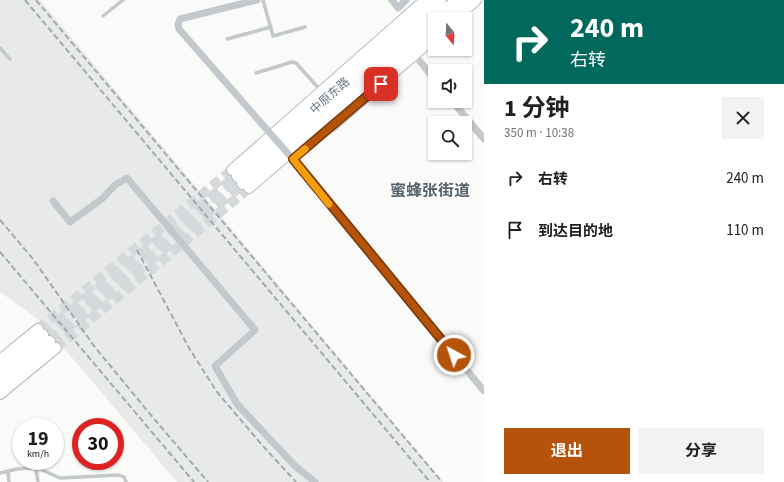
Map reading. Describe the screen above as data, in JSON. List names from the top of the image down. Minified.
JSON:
{"streets":{"main road":["中原东路"]},"districts":["蜜蜂张街道"],"north":"bottom","page":{"turn":["240 m","右转"],"heading":["1 分钟","350 m · 10:38"],"list":[{"name":"右转","value":"240 m"},{"name":"到达目的地","value":"110 m"}],"speed":"19 km/h","limit":"30","buttons":["退出","分享"]}}
